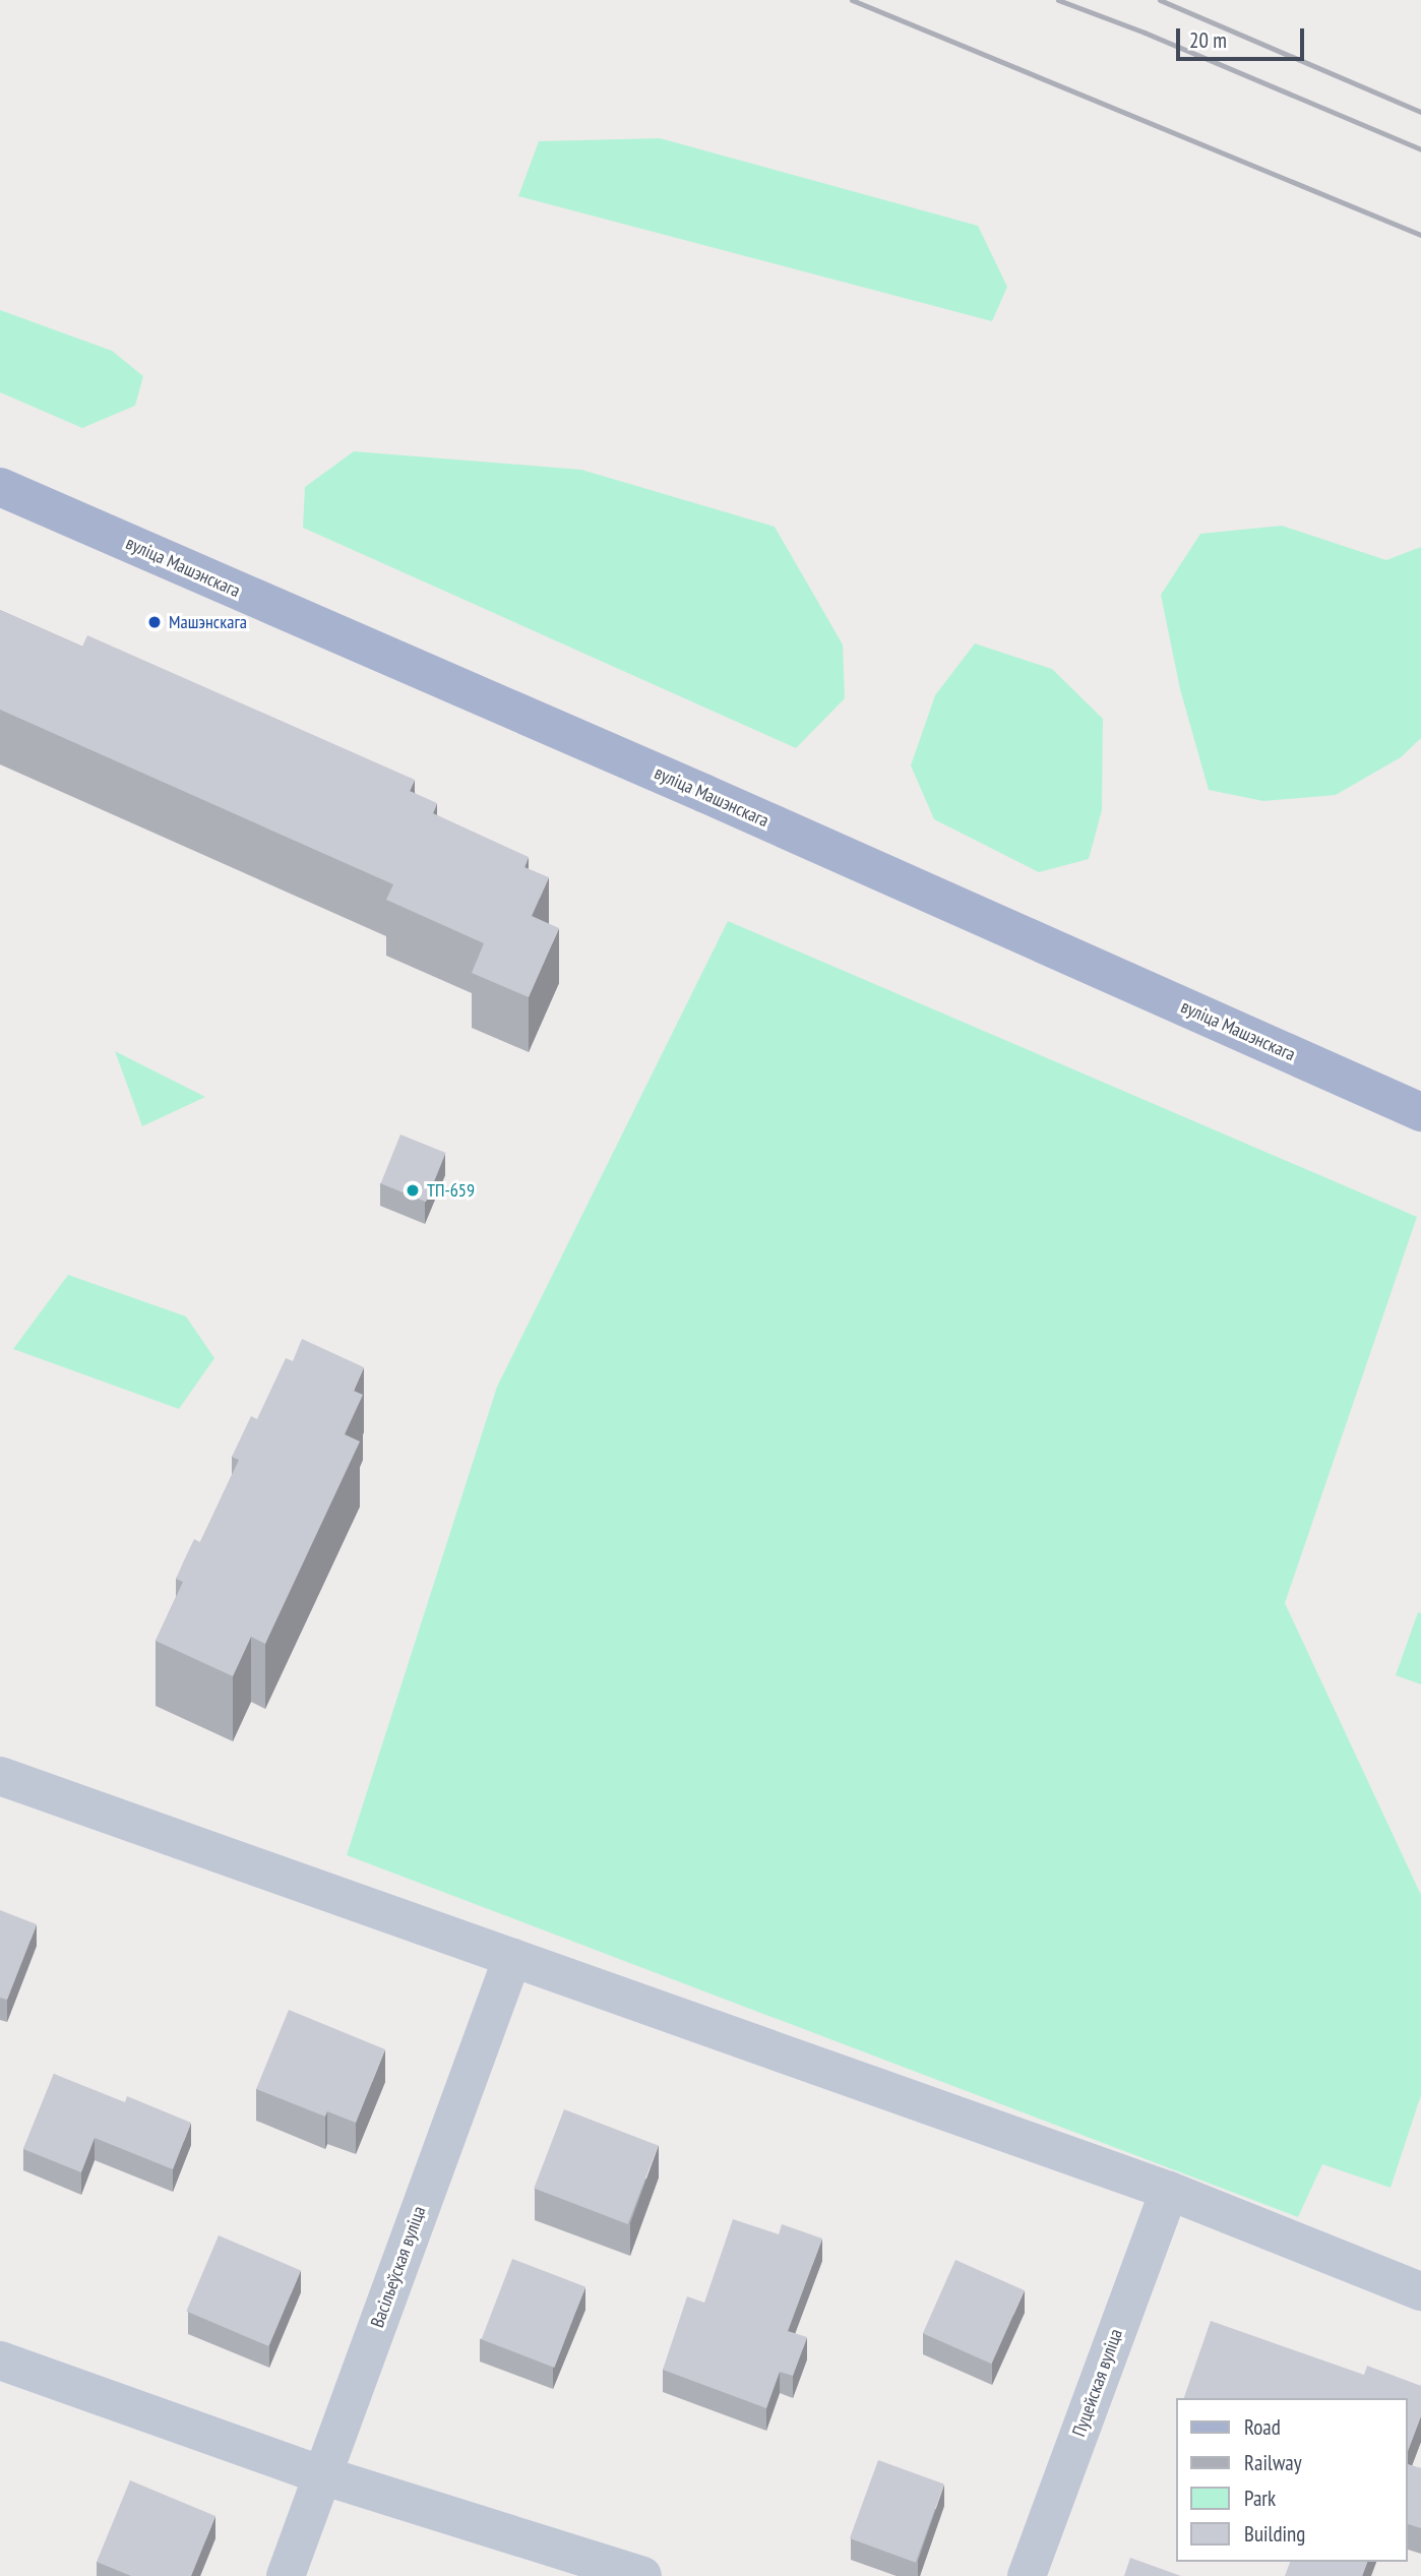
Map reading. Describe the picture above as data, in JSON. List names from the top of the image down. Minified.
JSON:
{"streets":{"main road":["вуліца Машэнскага"],"street":["Васільеўская вуліца","Пуцейская вуліца"]},"places":["Машэнскага","ТП-659"],"legend":["Road","Railway","Park","Building"],"scale_bar":"20 m"}
